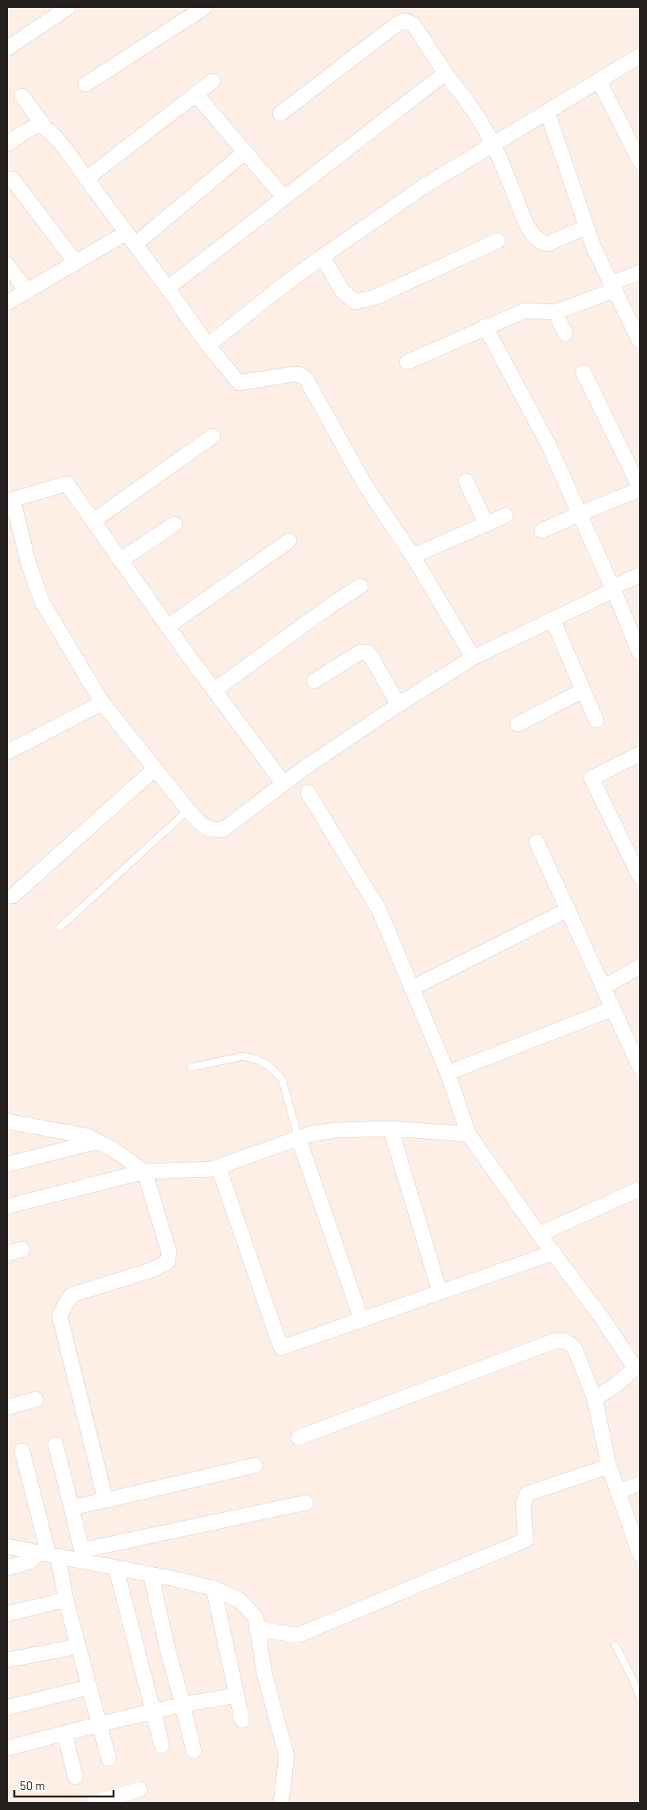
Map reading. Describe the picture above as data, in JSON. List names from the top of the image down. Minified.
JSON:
{"scale_bar":"50 m"}
